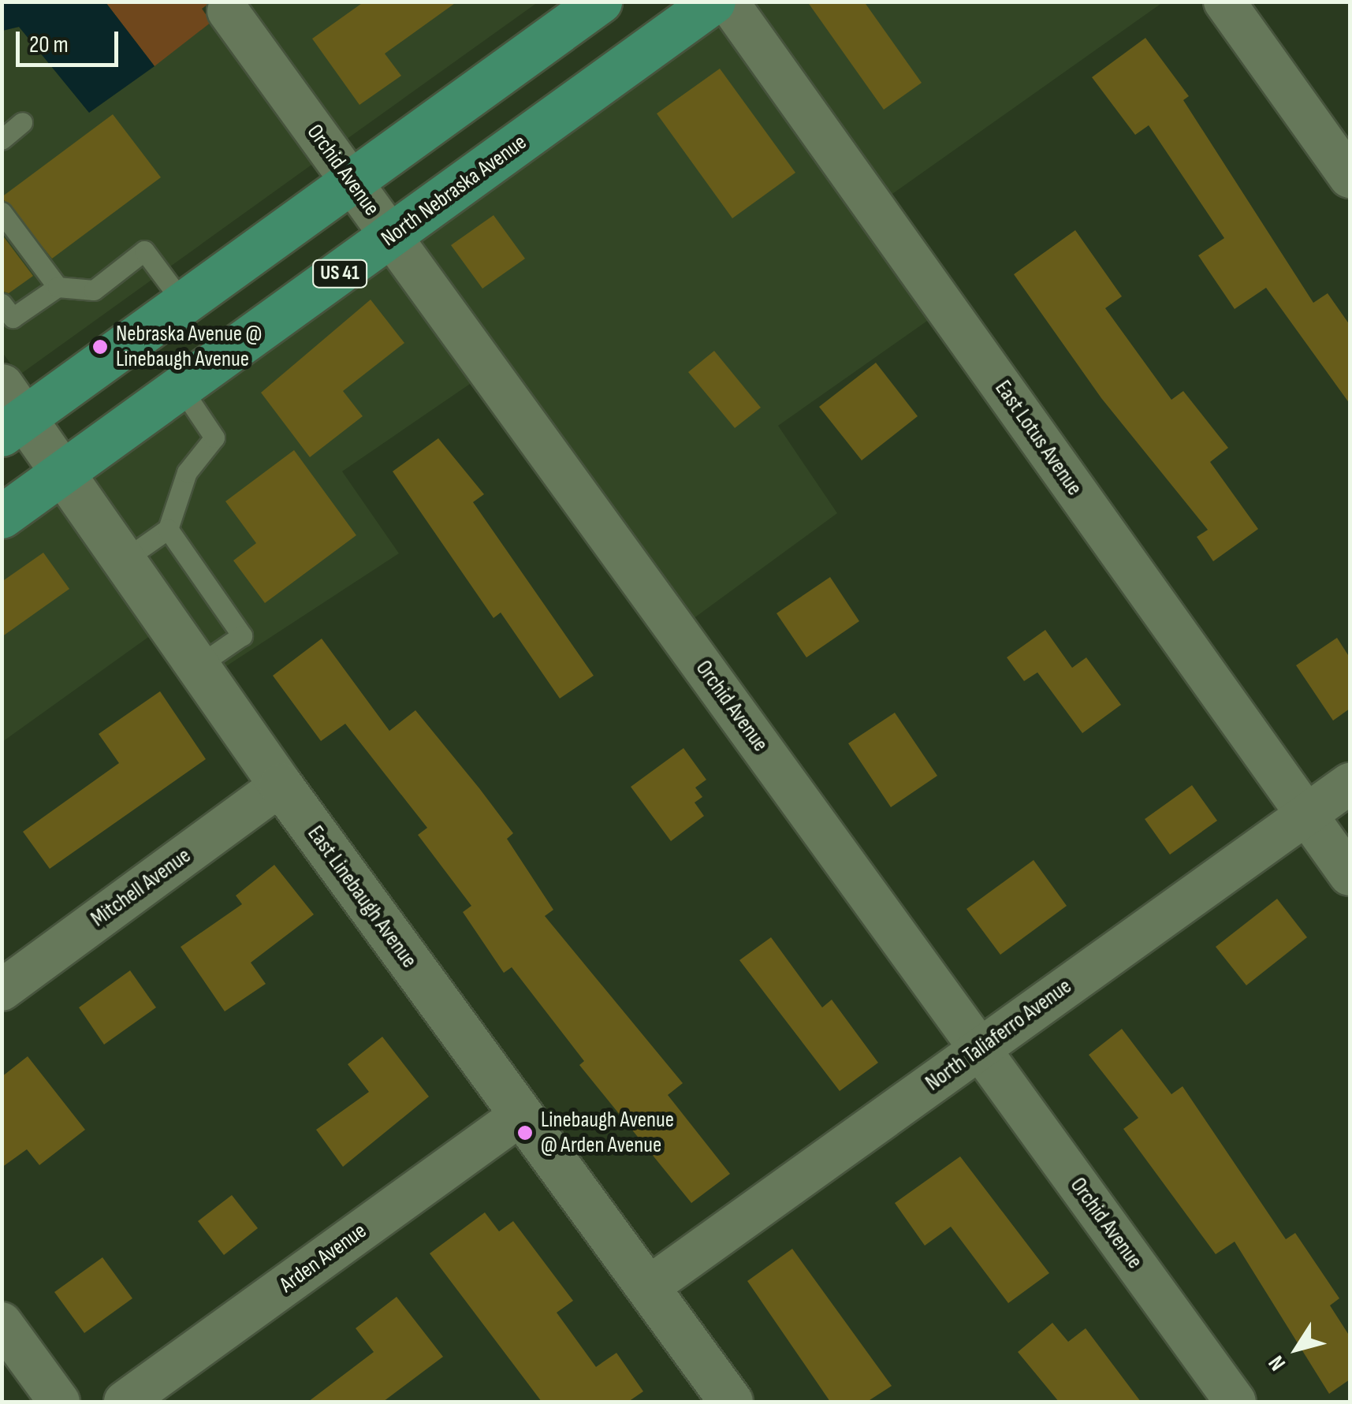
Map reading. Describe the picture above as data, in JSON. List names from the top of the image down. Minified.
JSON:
{"streets":{"main road":["North Nebraska Avenue","US 41"],"street":["Orchid Avenue","East Lotus Avenue","Mitchell Avenue","East Linebaugh Avenue","North Taliaferro Avenue","Arden Avenue"]},"crossings":[["Orchid Avenue","North Nebraska Avenue"],["Orchid Avenue","North Taliaferro Avenue"],["North Nebraska Avenue","East Linebaugh Avenue"],["East Lotus Avenue","North Taliaferro Avenue"],["Mitchell Avenue","East Linebaugh Avenue"],["East Linebaugh Avenue","North Taliaferro Avenue"],["East Linebaugh Avenue","Arden Avenue"]],"places":["Nebraska Avenue @ Linebaugh Avenue","Linebaugh Avenue @ Arden Avenue"],"scale_bar":"20 m","north":"bottom left"}
